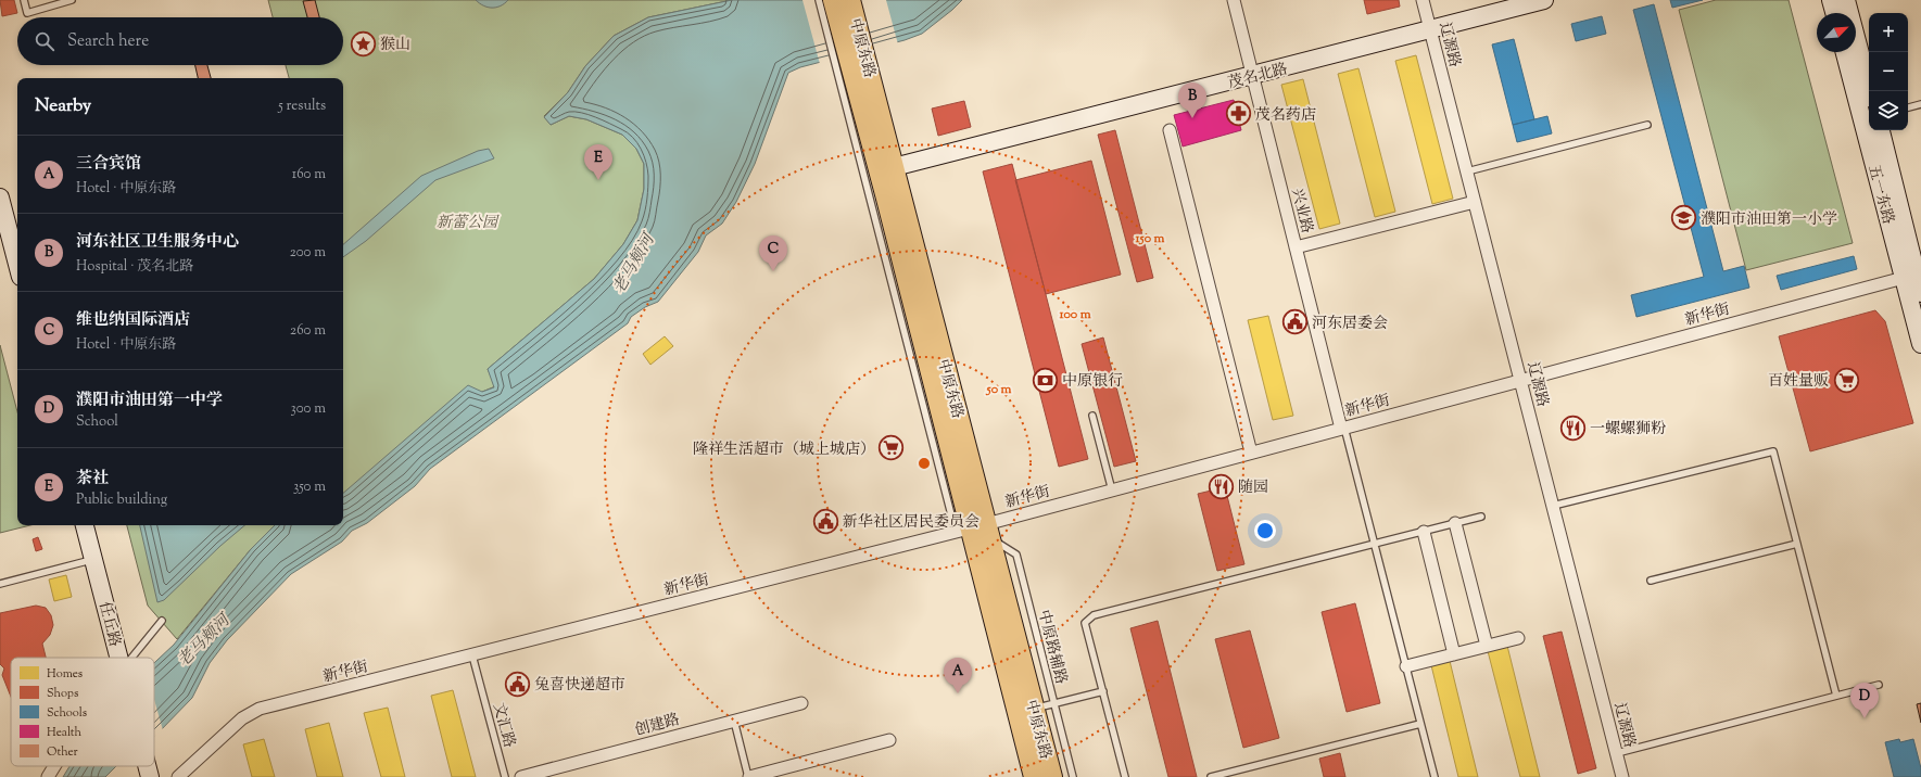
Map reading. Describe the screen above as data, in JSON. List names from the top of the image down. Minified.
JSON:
{"streets":{"main road":["中原东路"],"street":["辽源路","茂名北路","五一东路","兴业路","新华街","任丘路","创建路"],"lane":["中原路辅路","文汇路"]},"crossings":[["辽源路","茂名北路"],["辽源路","新华街"],["中原东路","茂名北路"],["中原东路","新华街"],["中原东路","中原路辅路"],["茂名北路","兴业路"],["五一东路","新华街"],["兴业路","新华街"],["新华街","中原路辅路"],["新华街","文汇路"]],"water":["老马颊河"],"parks":["新蕾公园"],"places":{"place":["猴山"],"pharmacy":["茂名药店"],"school or university":["濮阳市油田第一小学"],"public building":["河东居委会","新华社区居民委员会","兔喜快递超市"],"bank":["中原银行"],"supermarket":["百姓量贩","隆祥生活超市（城上城店）"],"restaurant":["一螺螺狮粉","随园"]},"legend":["Homes","Shops","Schools","Health","Other"],"north":"top right","page":{"map_buttons":["+","−"],"search":"Search here","heading":["Nearby","5 results"],"pins":["B","E","C","A","D"],"list":[{"mark":"A","name":"三合宾馆","note":"Hotel · 中原东路","value":"160 m"},{"mark":"B","name":"河东社区卫生服务中心","note":"Hospital · 茂名北路","value":"200 m"},{"mark":"C","name":"维也纳国际酒店","note":"Hotel · 中原东路","value":"260 m"},{"mark":"D","name":"濮阳市油田第一中学","note":"School","value":"300 m"},{"mark":"E","name":"茶社","note":"Public building","value":"350 m"}]},"rings":["150 m","100 m","50 m"]}
